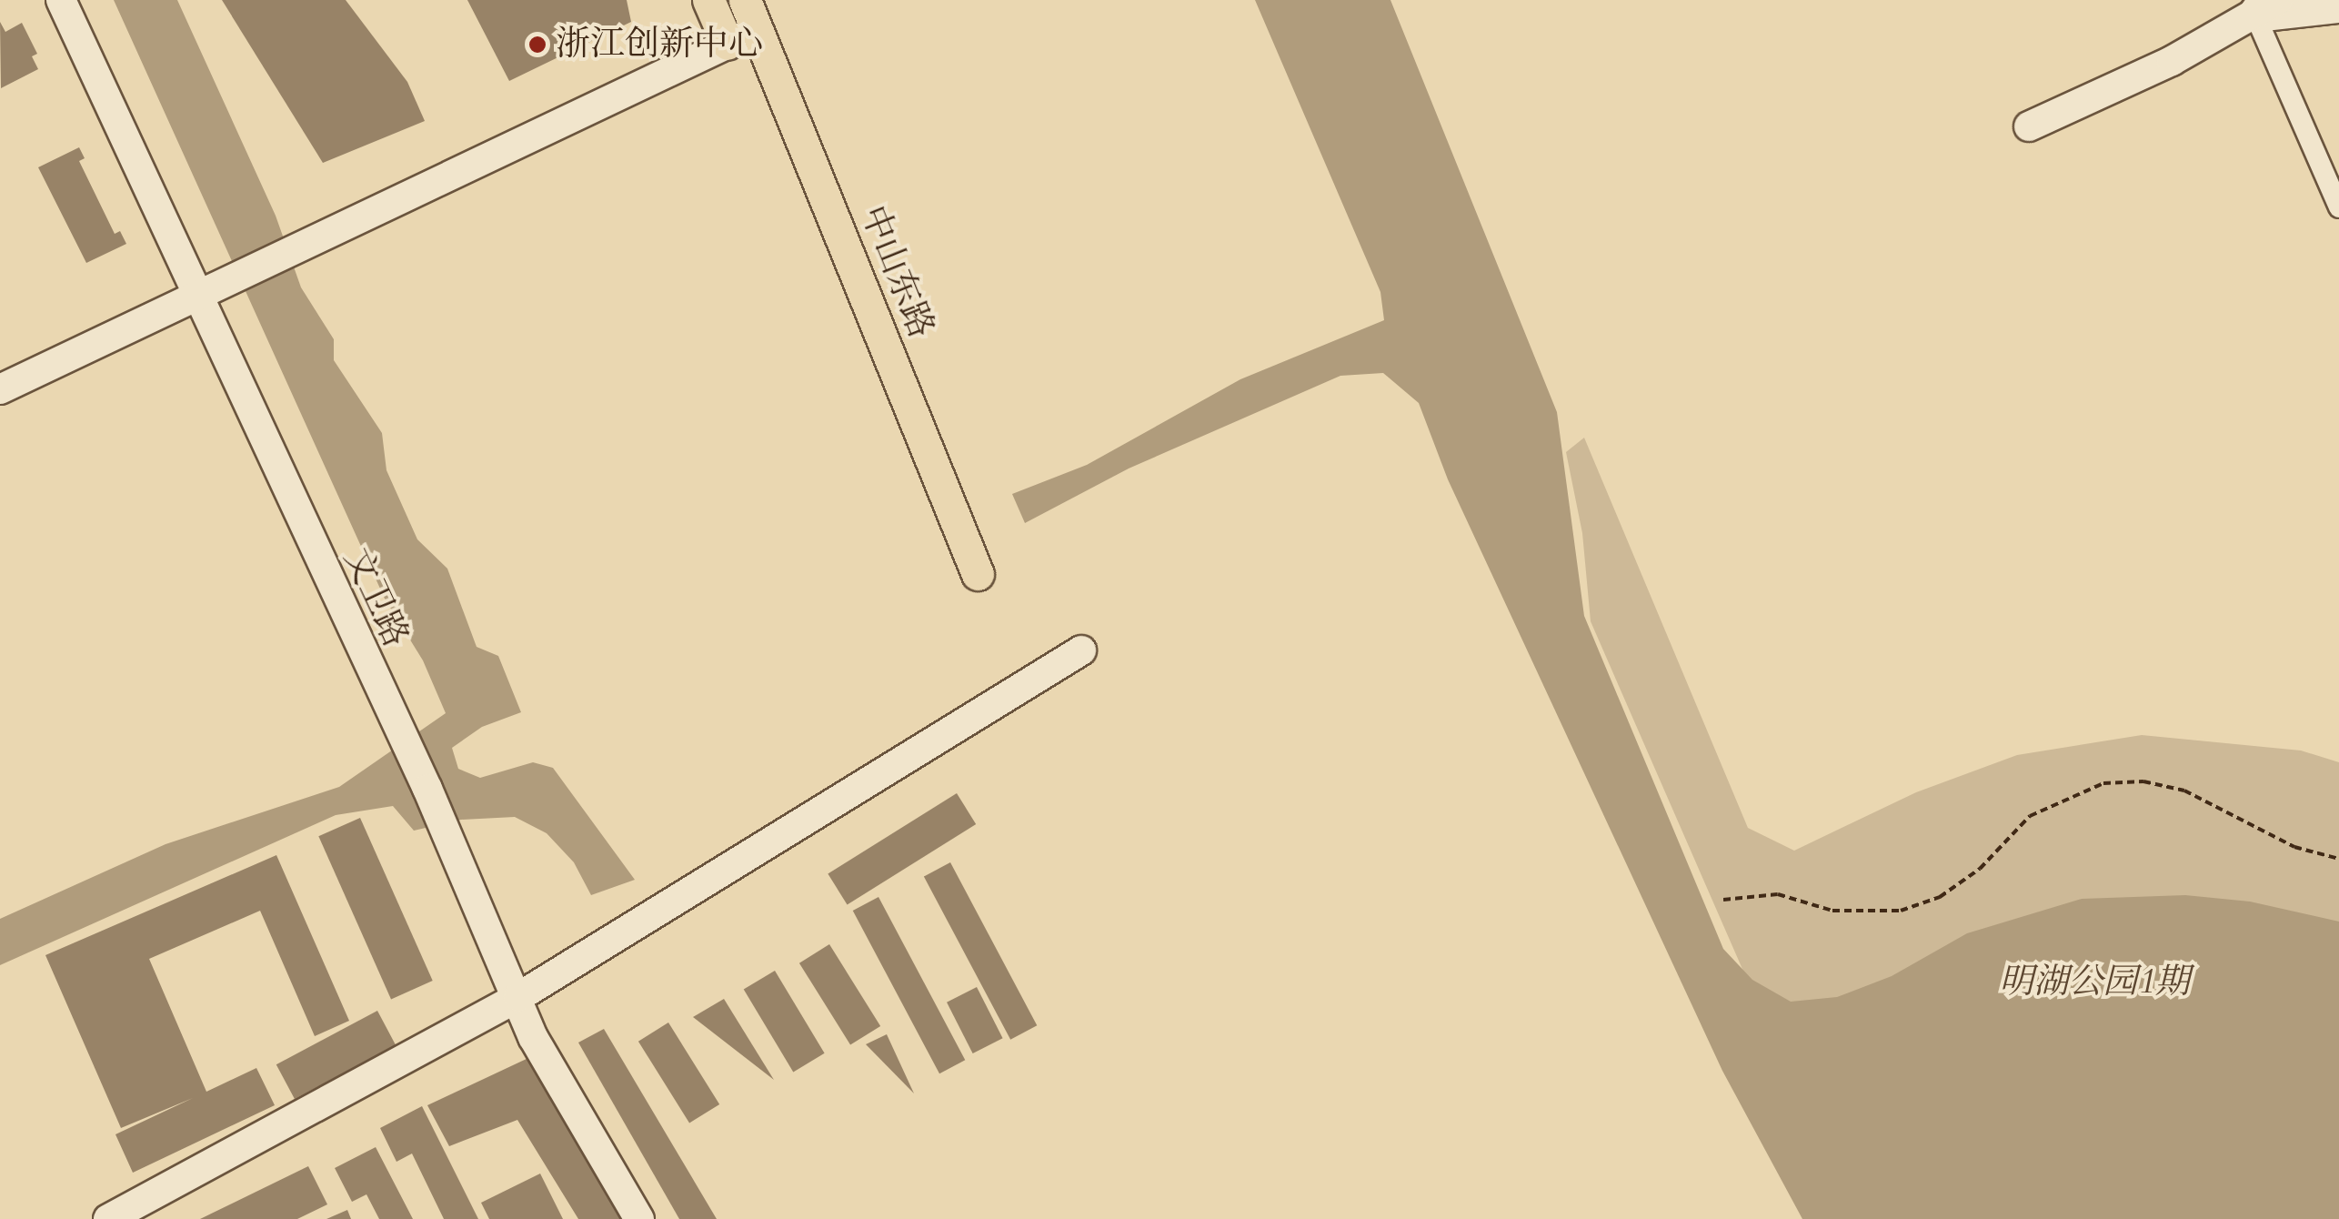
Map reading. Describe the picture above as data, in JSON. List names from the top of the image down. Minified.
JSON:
{"streets":{"main road":["中山东路"],"street":["文卫路"]},"parks":["明湖公园1期"],"places":["浙江创新中心"]}
